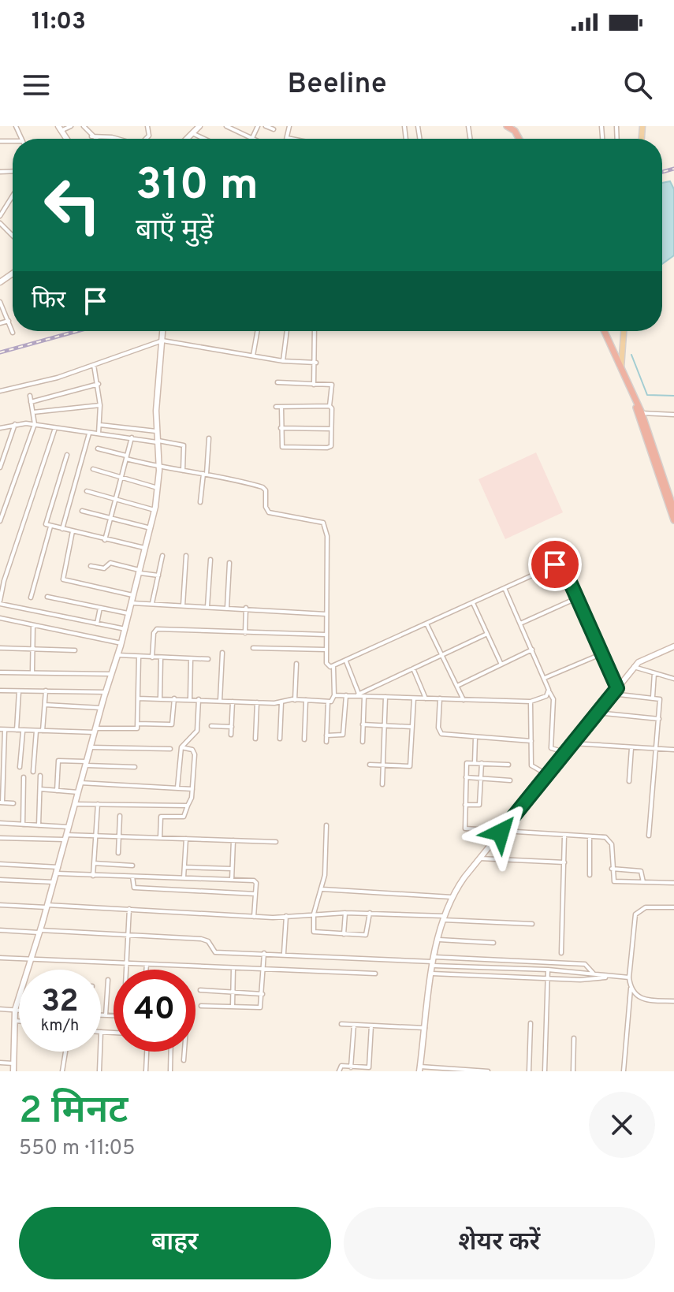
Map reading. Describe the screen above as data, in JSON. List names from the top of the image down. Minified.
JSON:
{"page":{"status":"11:03","header":"Beeline","turn":["310 m","बाएँ मुड़ें"],"then":"फिर","speed":"32 km/h","limit":"40","heading":["2 मिनट","550 m · 11:05"],"buttons":["बाहर","शेयर करें"]}}
